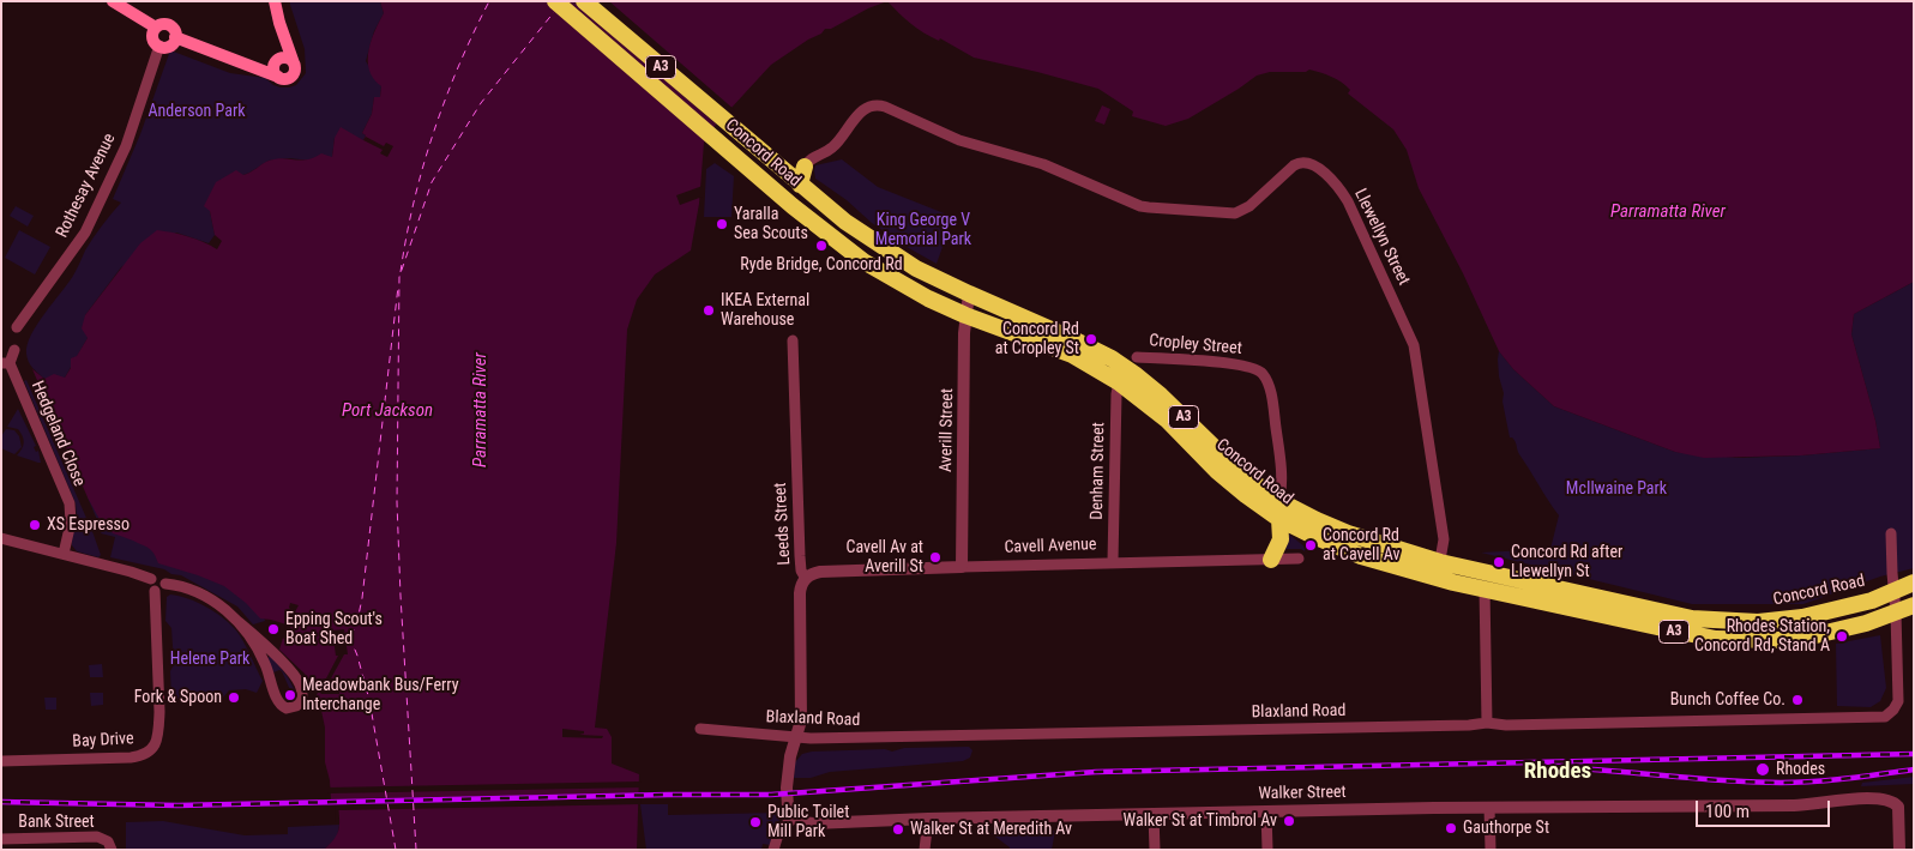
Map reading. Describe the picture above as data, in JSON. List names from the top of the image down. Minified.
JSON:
{"streets":{"highway":["A3","Concord Road"],"street":["Rothesay Avenue","Llewellyn Street","Cropley Street","Averill Street","Hedgeland Close","Denham Street","Leeds Street","Cavell Avenue","Blaxland Road","Bay Drive","Walker Street","Bank Street"]},"crossings":[["Concord Road","Llewellyn Street"],["Concord Road","Cropley Street"],["Concord Road","Averill Street"],["Concord Road","Denham Street"],["Concord Road","Blaxland Road"],["Averill Street","Cavell Avenue"],["Denham Street","Cavell Avenue"],["Leeds Street","Cavell Avenue"],["Leeds Street","Blaxland Road"]],"districts":["Rhodes"],"water":["Parramatta River","Port Jackson"],"parks":["Anderson Park","King George V Memorial Park","McIlwaine Park","Helene Park"],"places":["Yaralla Sea Scouts","Ryde Bridge, Concord Rd","IKEA External Warehouse","Concord Rd at Cropley St","XS Espresso","Concord Rd at Cavell Av","Cavell Av at Averill St","Concord Rd after Llewellyn St","Epping Scout's Boat Shed","Rhodes Station, Concord Rd, Stand A","Meadowbank Bus/Ferry Interchange","Fork & Spoon","Bunch Coffee Co.","Rhodes","Walker St at Timbrol Av","Public Toilet Mill Park","Gauthorpe St","Walker St at Meredith Av"],"scale_bar":"100 m"}
